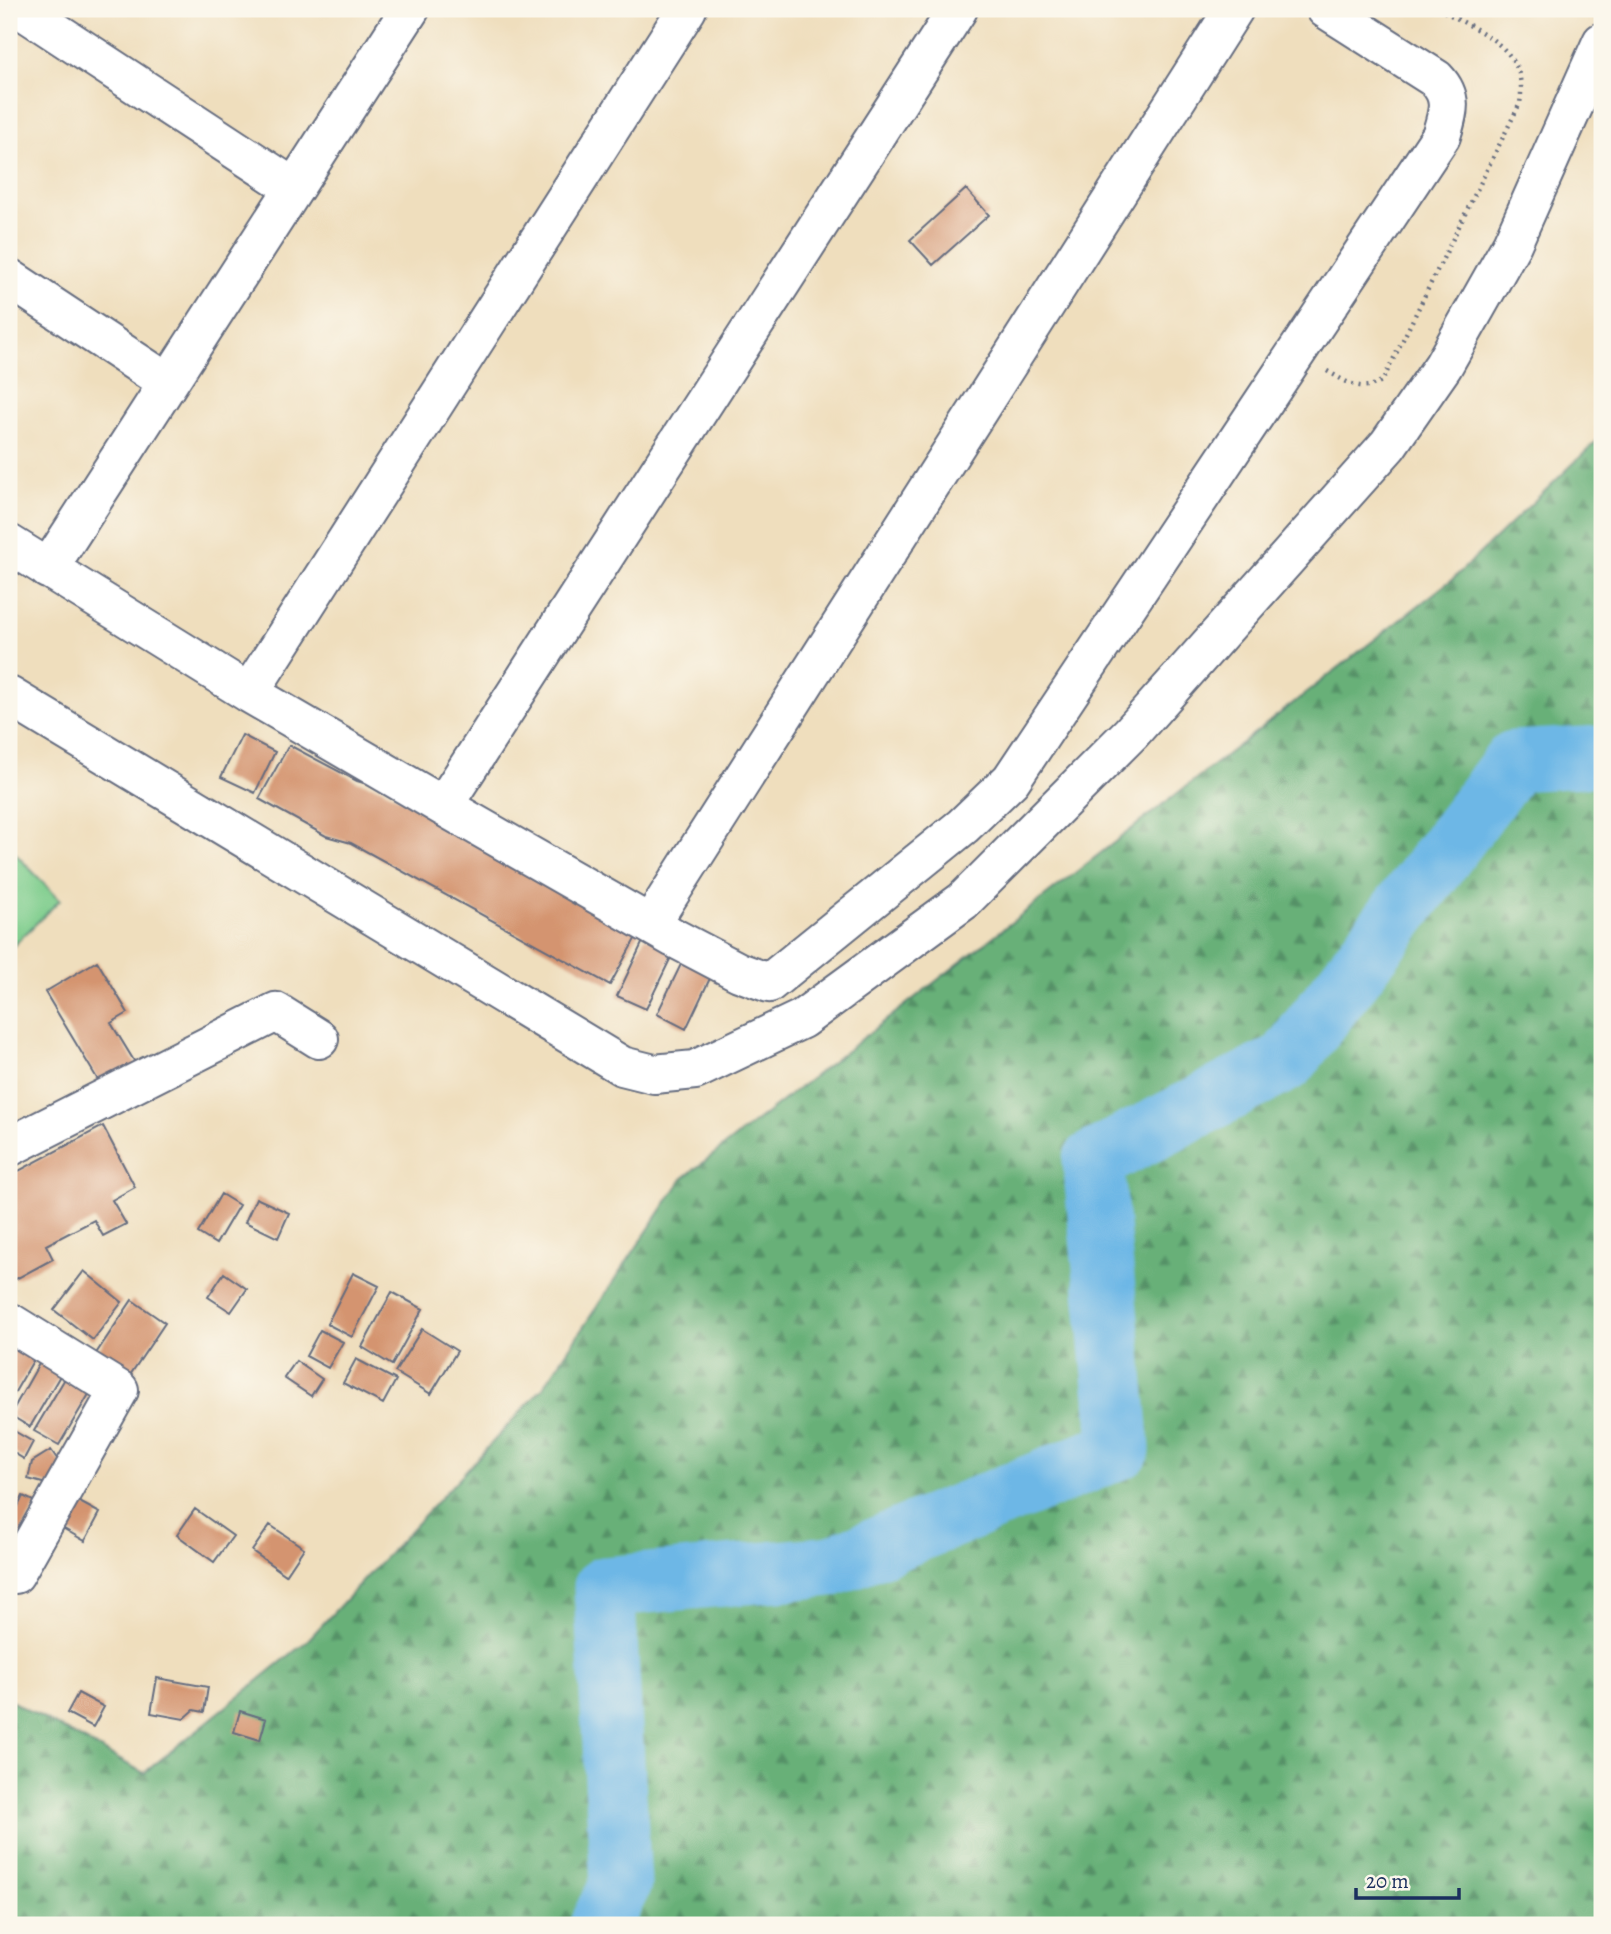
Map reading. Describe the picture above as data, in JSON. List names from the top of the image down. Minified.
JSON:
{"scale_bar":"20 m"}
